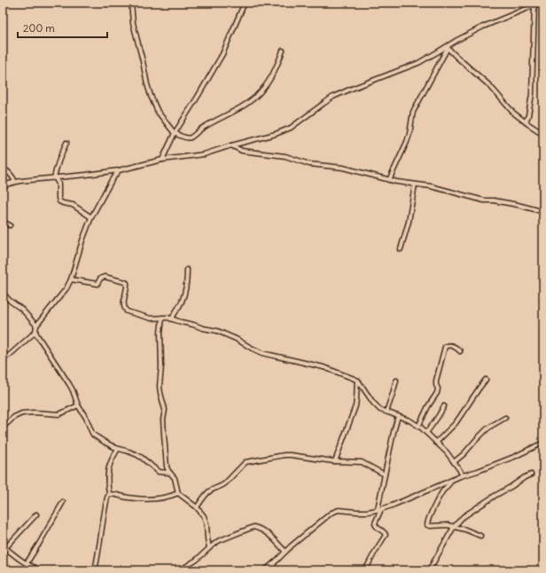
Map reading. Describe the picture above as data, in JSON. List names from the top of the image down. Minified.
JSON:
{"scale_bar":"200 m"}
